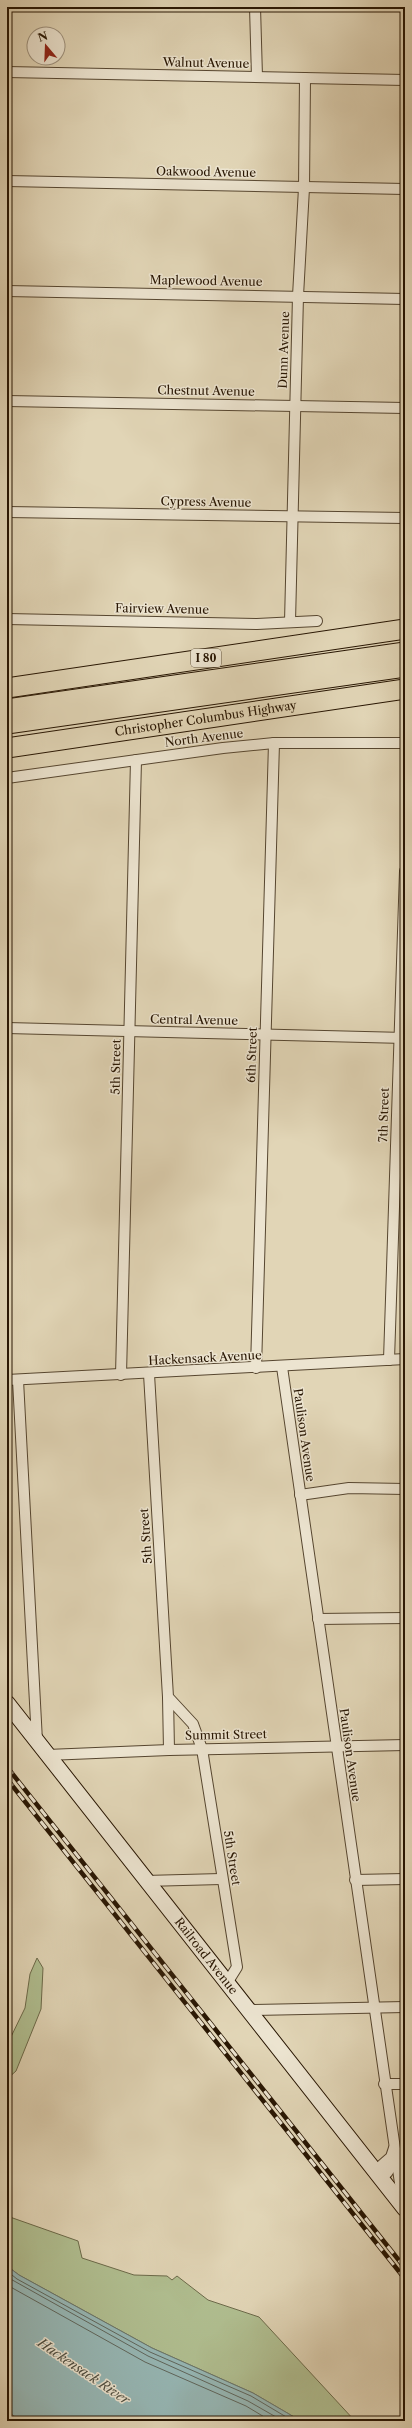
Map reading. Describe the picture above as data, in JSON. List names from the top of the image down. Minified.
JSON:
{"streets":{"highway":["I 80","Christopher Columbus Highway"],"main road":["Railroad Avenue"],"street":["Walnut Avenue","Oakwood Avenue","Maplewood Avenue","Dunn Avenue","Chestnut Avenue","Cypress Avenue","Fairview Avenue","North Avenue","Central Avenue","6th Street","5th Street","7th Street","Hackensack Avenue","Paulison Avenue","Summit Street"]},"crossings":[["Walnut Avenue","Dunn Avenue"],["Oakwood Avenue","Dunn Avenue"],["Maplewood Avenue","Dunn Avenue"],["Dunn Avenue","Chestnut Avenue"],["Dunn Avenue","Cypress Avenue"],["Dunn Avenue","Fairview Avenue"],["North Avenue","6th Street"],["North Avenue","5th Street"],["Central Avenue","6th Street"],["Central Avenue","5th Street"],["Central Avenue","7th Street"],["6th Street","Hackensack Avenue"],["5th Street","Hackensack Avenue"],["5th Street","Summit Street"],["5th Street","Railroad Avenue"],["7th Street","Hackensack Avenue"],["Hackensack Avenue","Paulison Avenue"],["Paulison Avenue","Summit Street"],["Paulison Avenue","Railroad Avenue"],["Summit Street","Railroad Avenue"]],"water":["Hackensack River"],"north":"top"}
